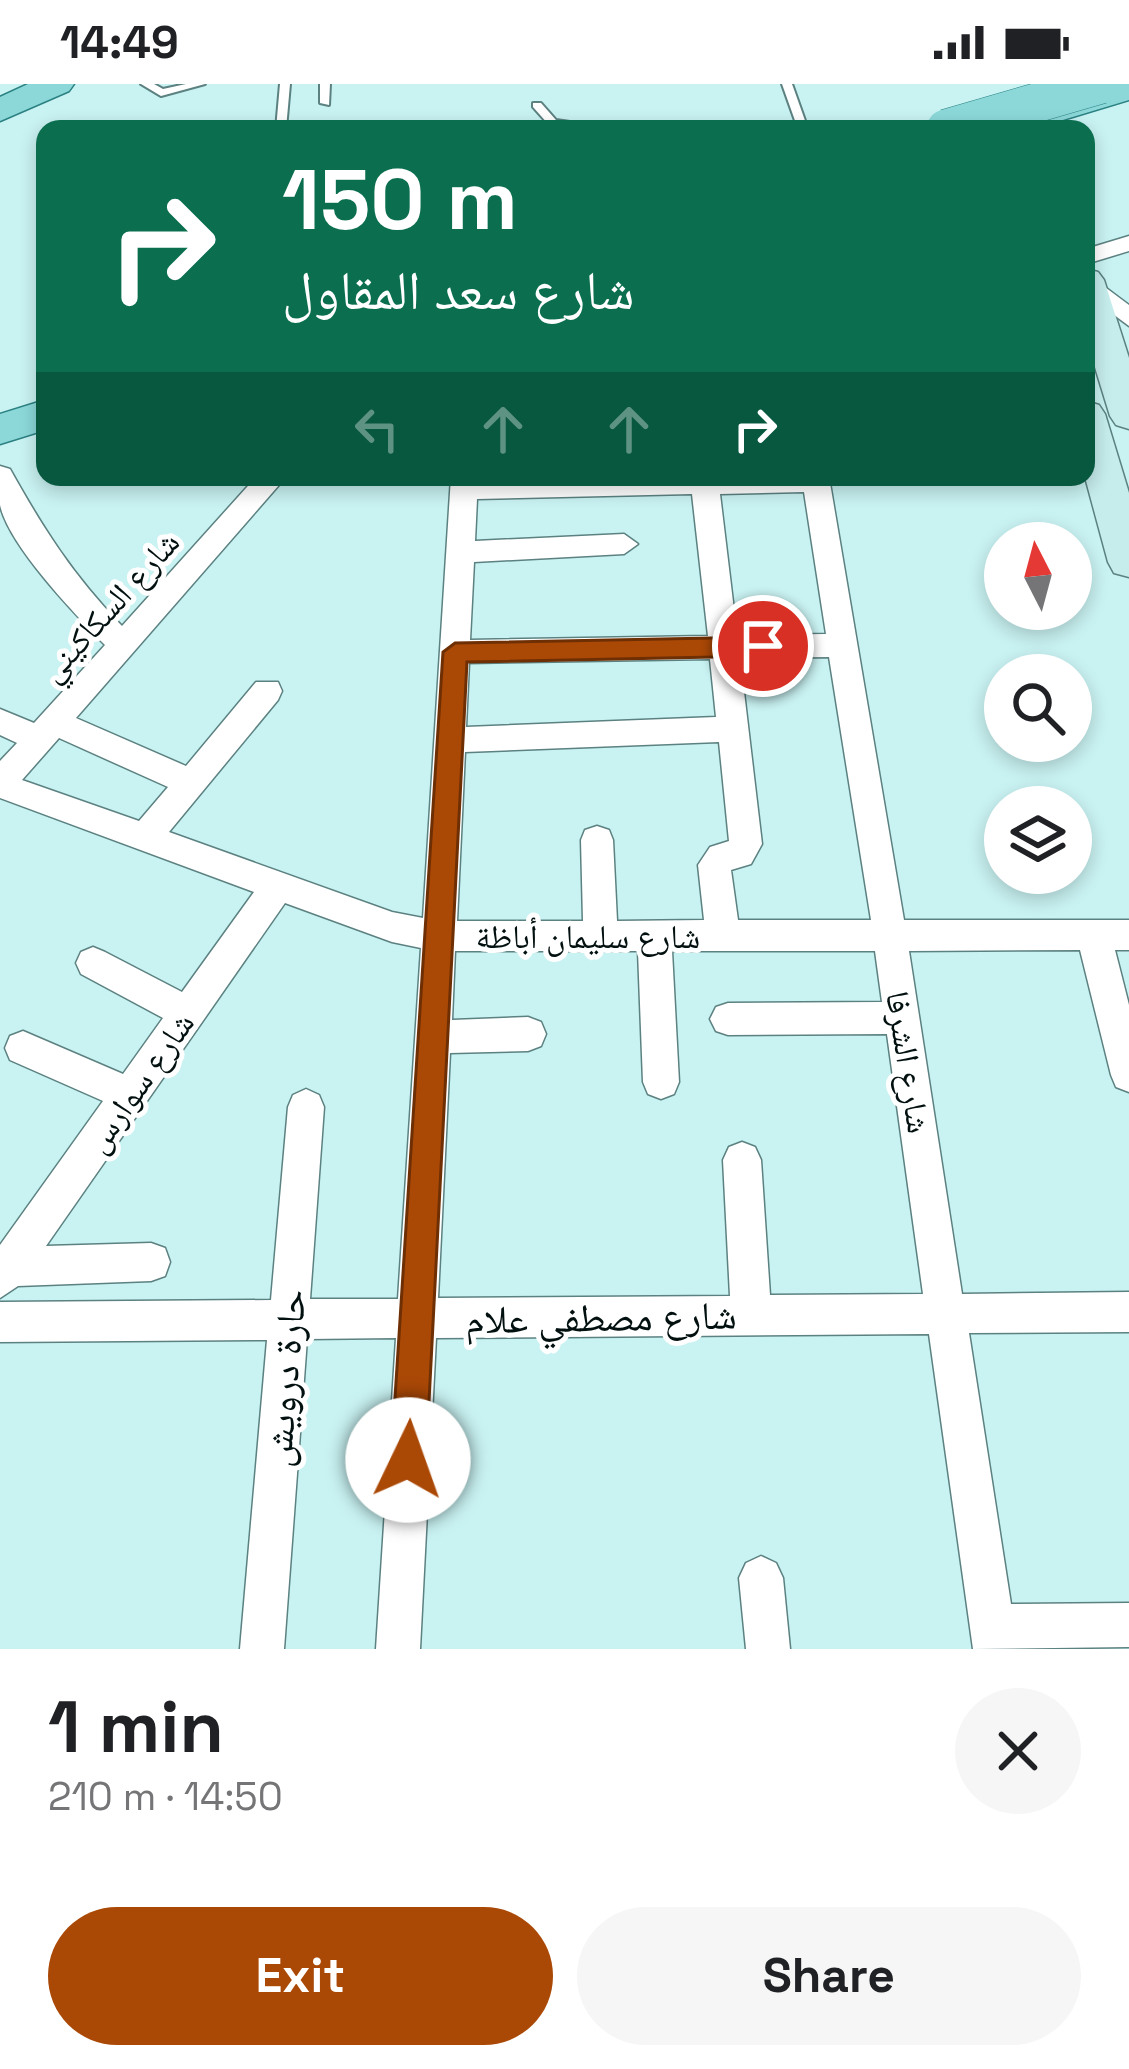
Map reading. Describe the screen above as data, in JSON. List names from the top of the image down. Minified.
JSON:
{"streets":{"street":["شارع السكاكيني","شارع سليمان أباظة","شارع الشرفا","شارع سوارس","شارع مصطفي علام","حارة درويش"]},"crossings":[["شارع السكاكيني","شارع سليمان أباظة"],["شارع سليمان أباظة","شارع الشرفا"],["شارع سليمان أباظة","شارع سوارس"],["شارع الشرفا","شارع مصطفي علام"],["شارع مصطفي علام","حارة درويش"]],"north":"top","page":{"status":"14:49","turn":["150 m","شارع سعد المقاول"],"heading":["1 min","210 m · 14:50"],"buttons":["Exit","Share"]}}
